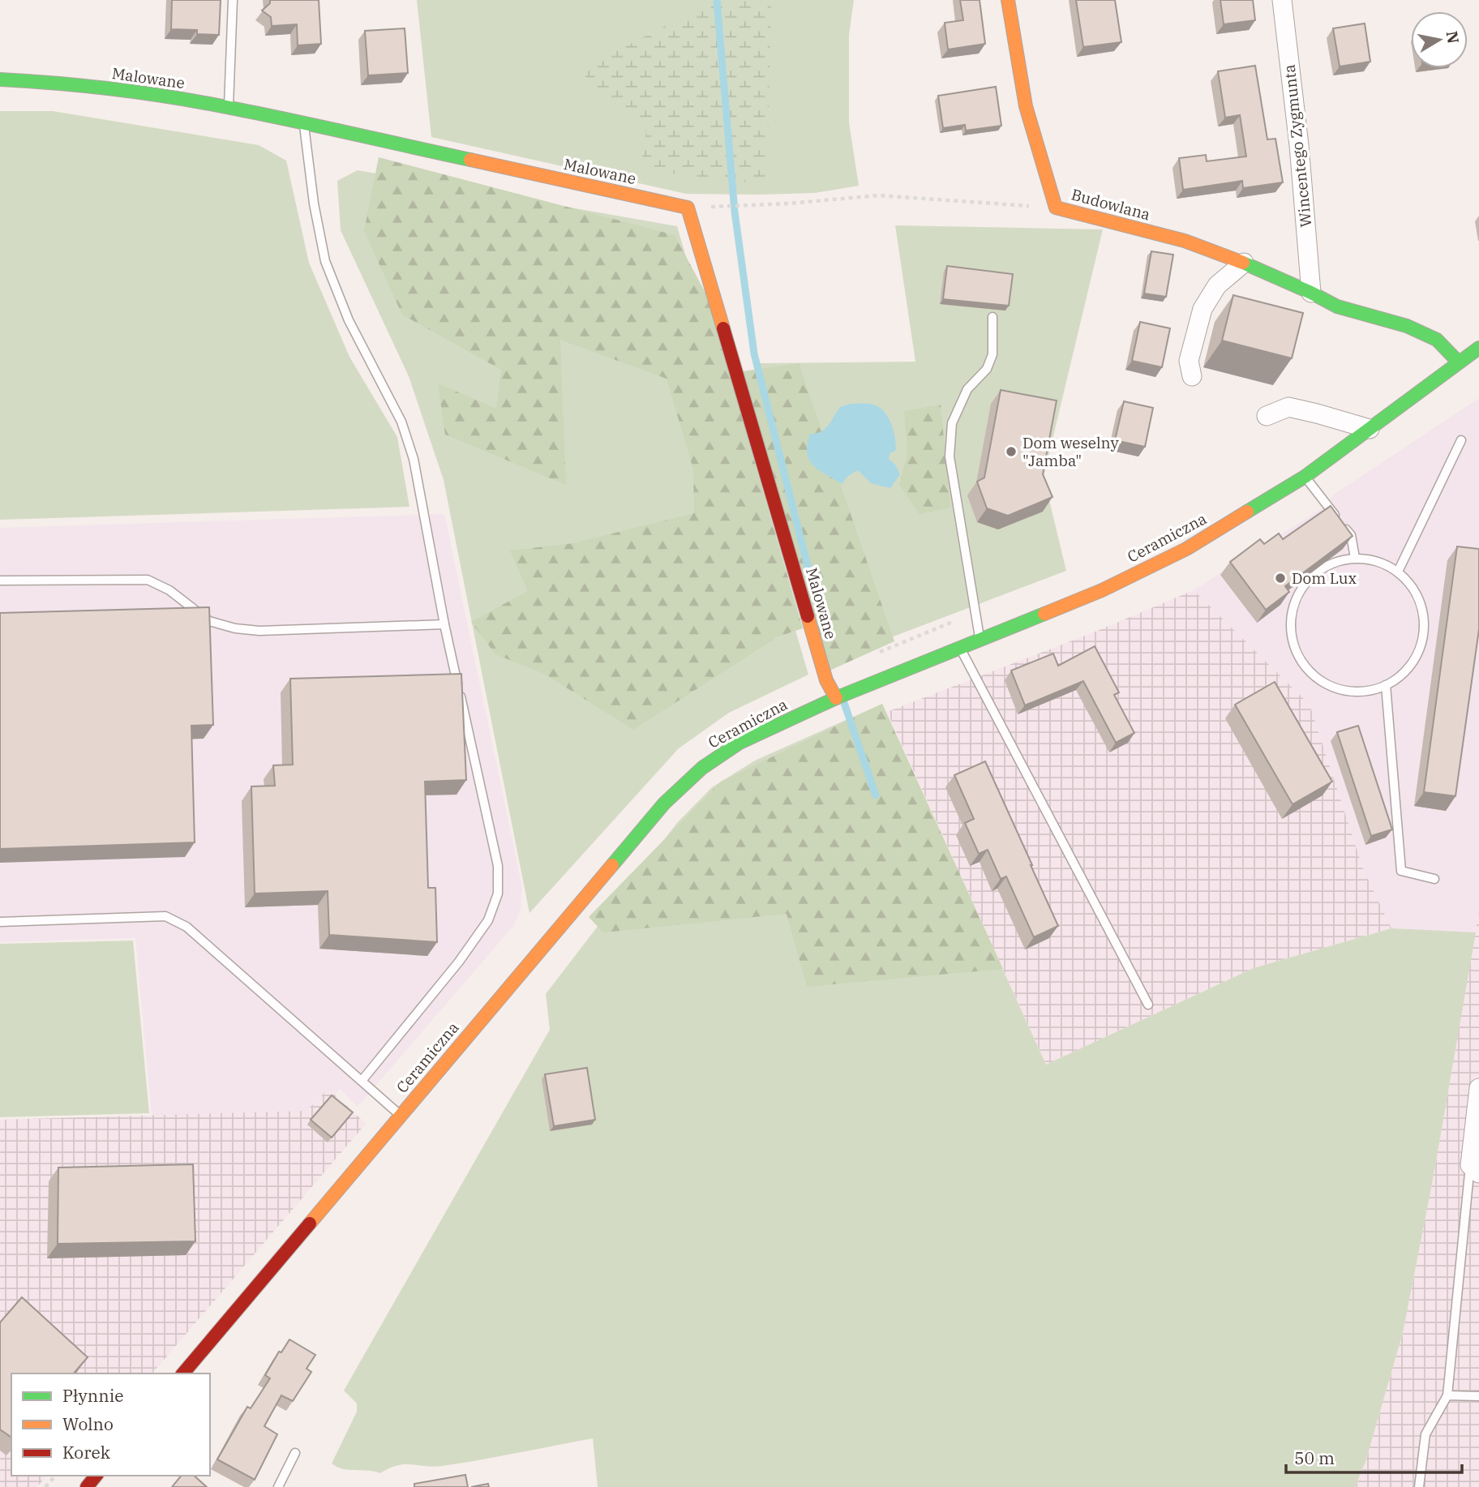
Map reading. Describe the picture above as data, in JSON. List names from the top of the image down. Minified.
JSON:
{"streets":{"street":["Malowane","Wincentego Zygmunta","Budowlana","Ceramiczna"]},"crossings":[["Malowane","Ceramiczna"],["Wincentego Zygmunta","Budowlana"],["Budowlana","Ceramiczna"]],"places":["Dom weselny \"Jamba\"","Dom Lux"],"legend":["Płynnie","Wolno","Korek"],"scale_bar":"50 m","north":"right"}
